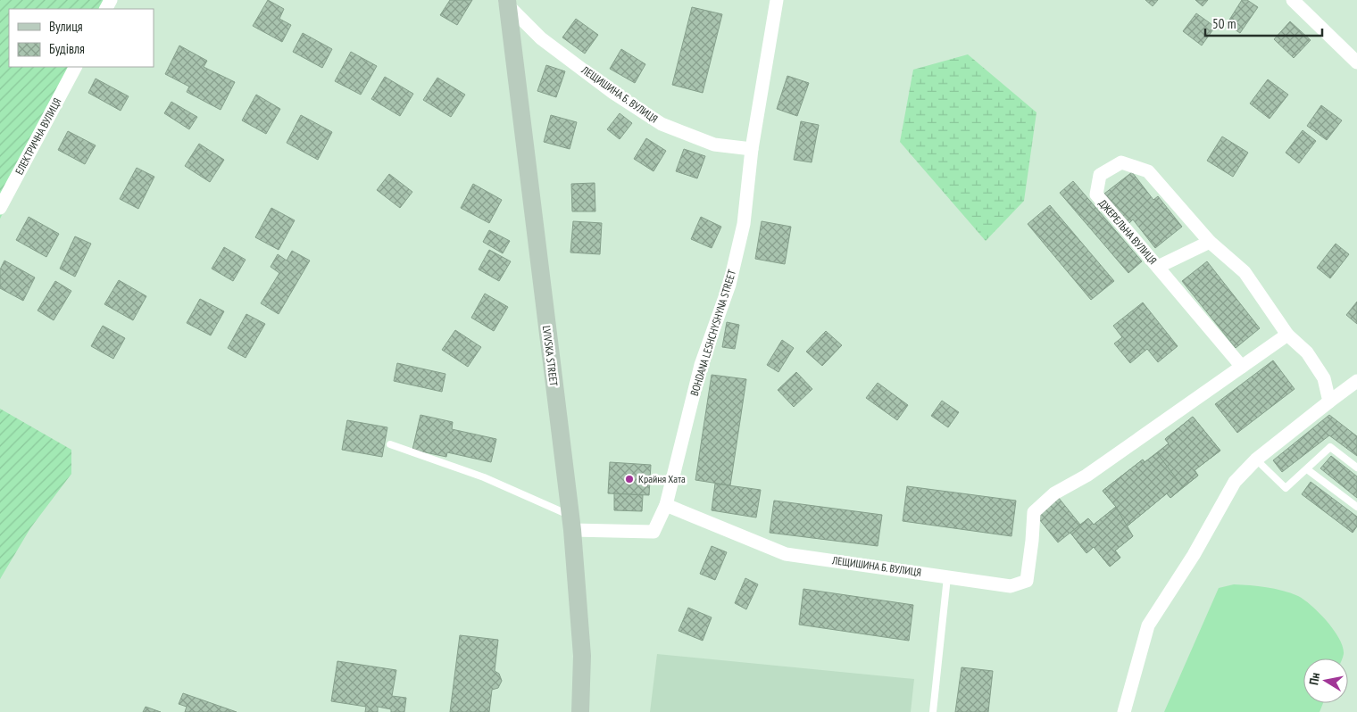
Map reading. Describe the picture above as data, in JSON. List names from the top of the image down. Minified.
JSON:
{"streets":{"main road":["LVIVSKA STREET"],"street":["ЛЕЩИШИНА Б. ВУЛИЦЯ","ЕЛЕКТРИЧНА ВУЛИЦЯ","ДЖЕРЕЛЬНА ВУЛИЦЯ","BOHDANA LESHCHYSHYNA STREET"]},"crossings":[["ЛЕЩИШИНА Б. ВУЛИЦЯ","ДЖЕРЕЛЬНА ВУЛИЦЯ"],["ЛЕЩИШИНА Б. ВУЛИЦЯ","BOHDANA LESHCHYSHYNA STREET"],["ЛЕЩИШИНА Б. ВУЛИЦЯ","LVIVSKA STREET"]],"places":["Крайня Хата"],"legend":["Вулиця","Будівля"],"scale_bar":"50 m","north":"left"}
